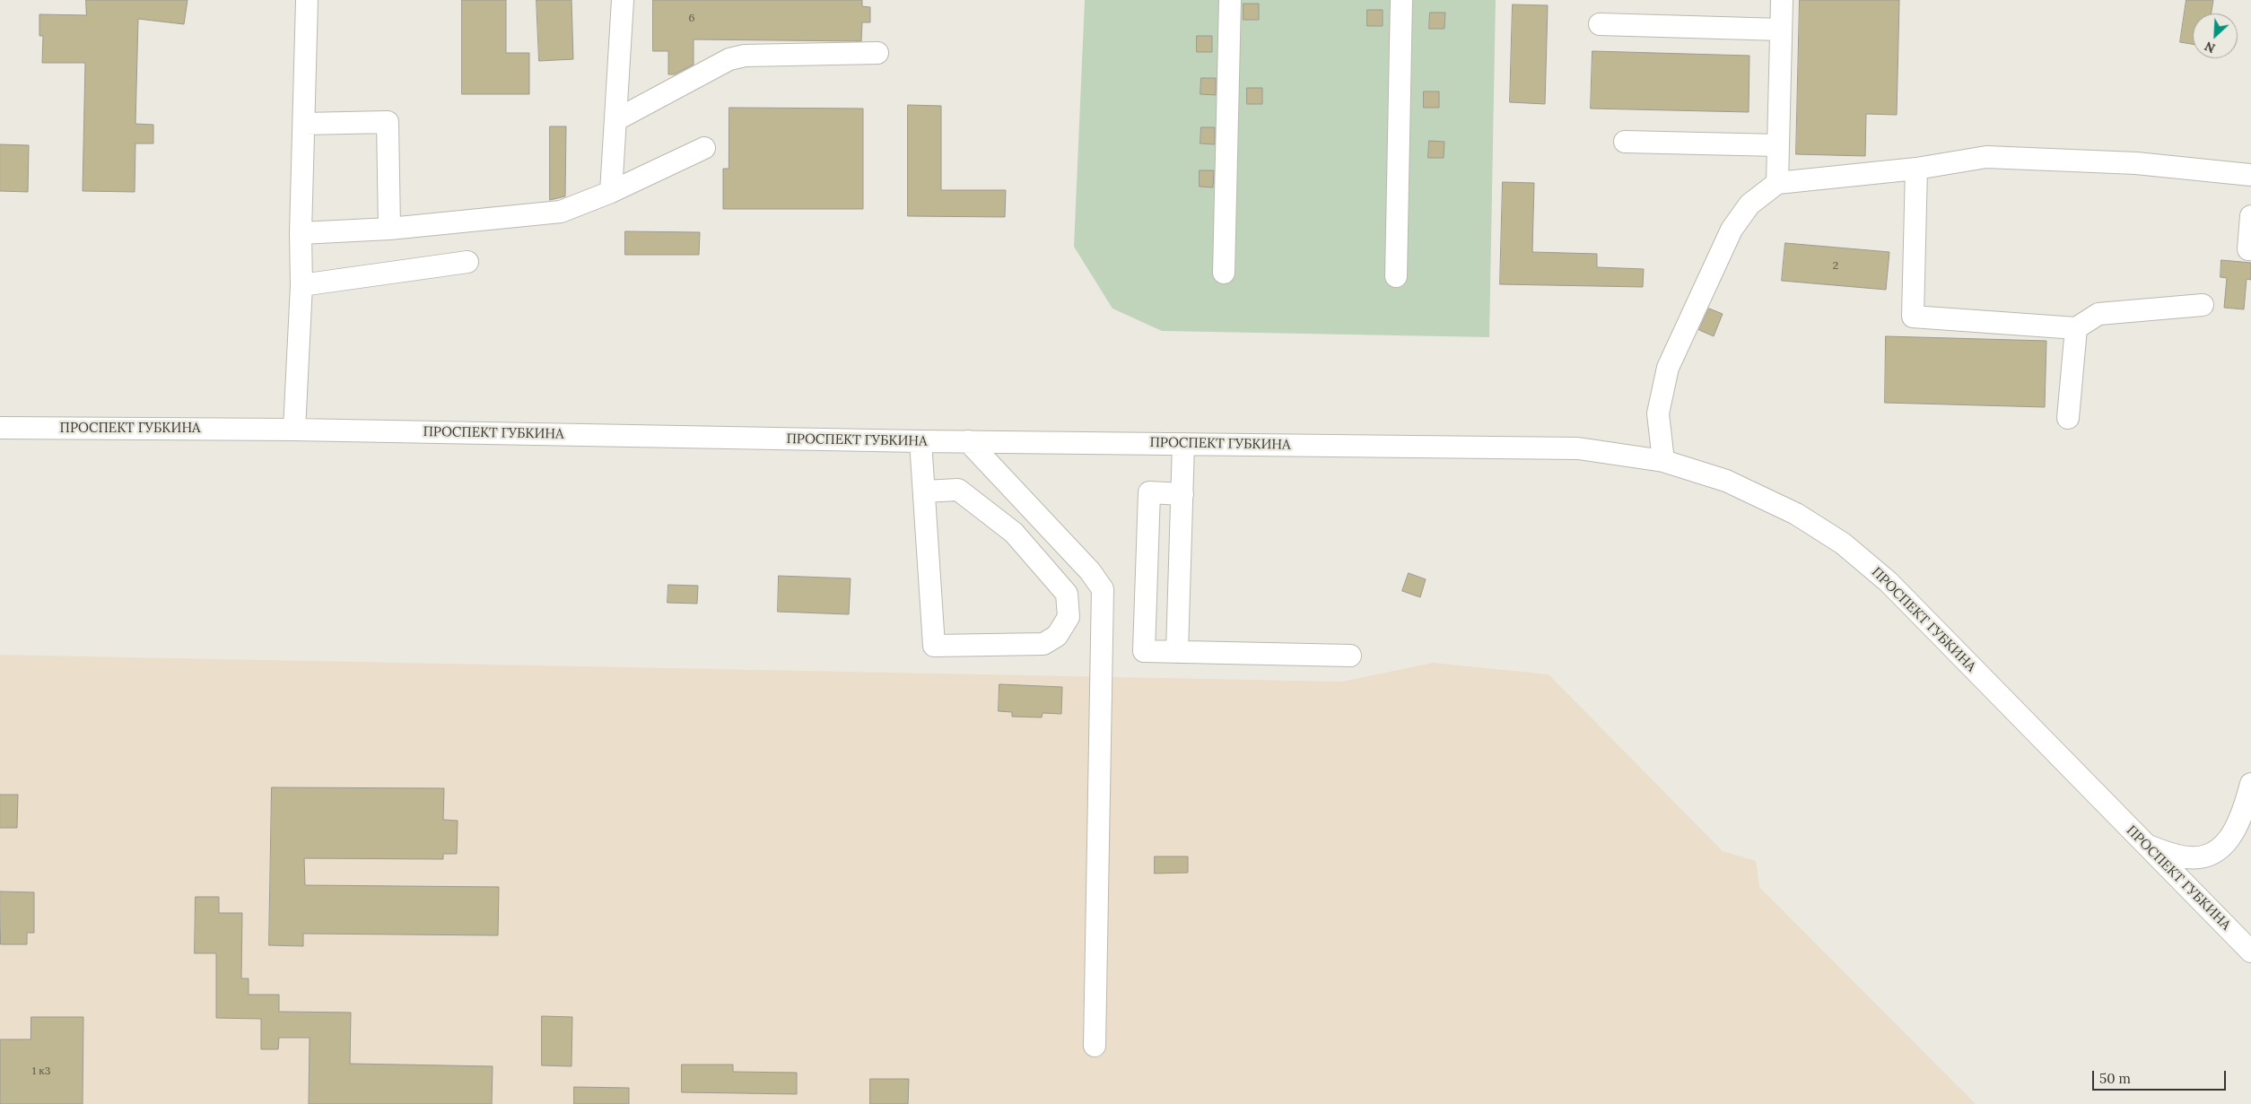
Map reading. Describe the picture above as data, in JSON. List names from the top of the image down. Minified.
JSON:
{"streets":{"street":["ПРОСПЕКТ ГУБКИНА"]},"house_numbers":["6","2","1 к3"],"scale_bar":"50 m","north":"bottom left"}
